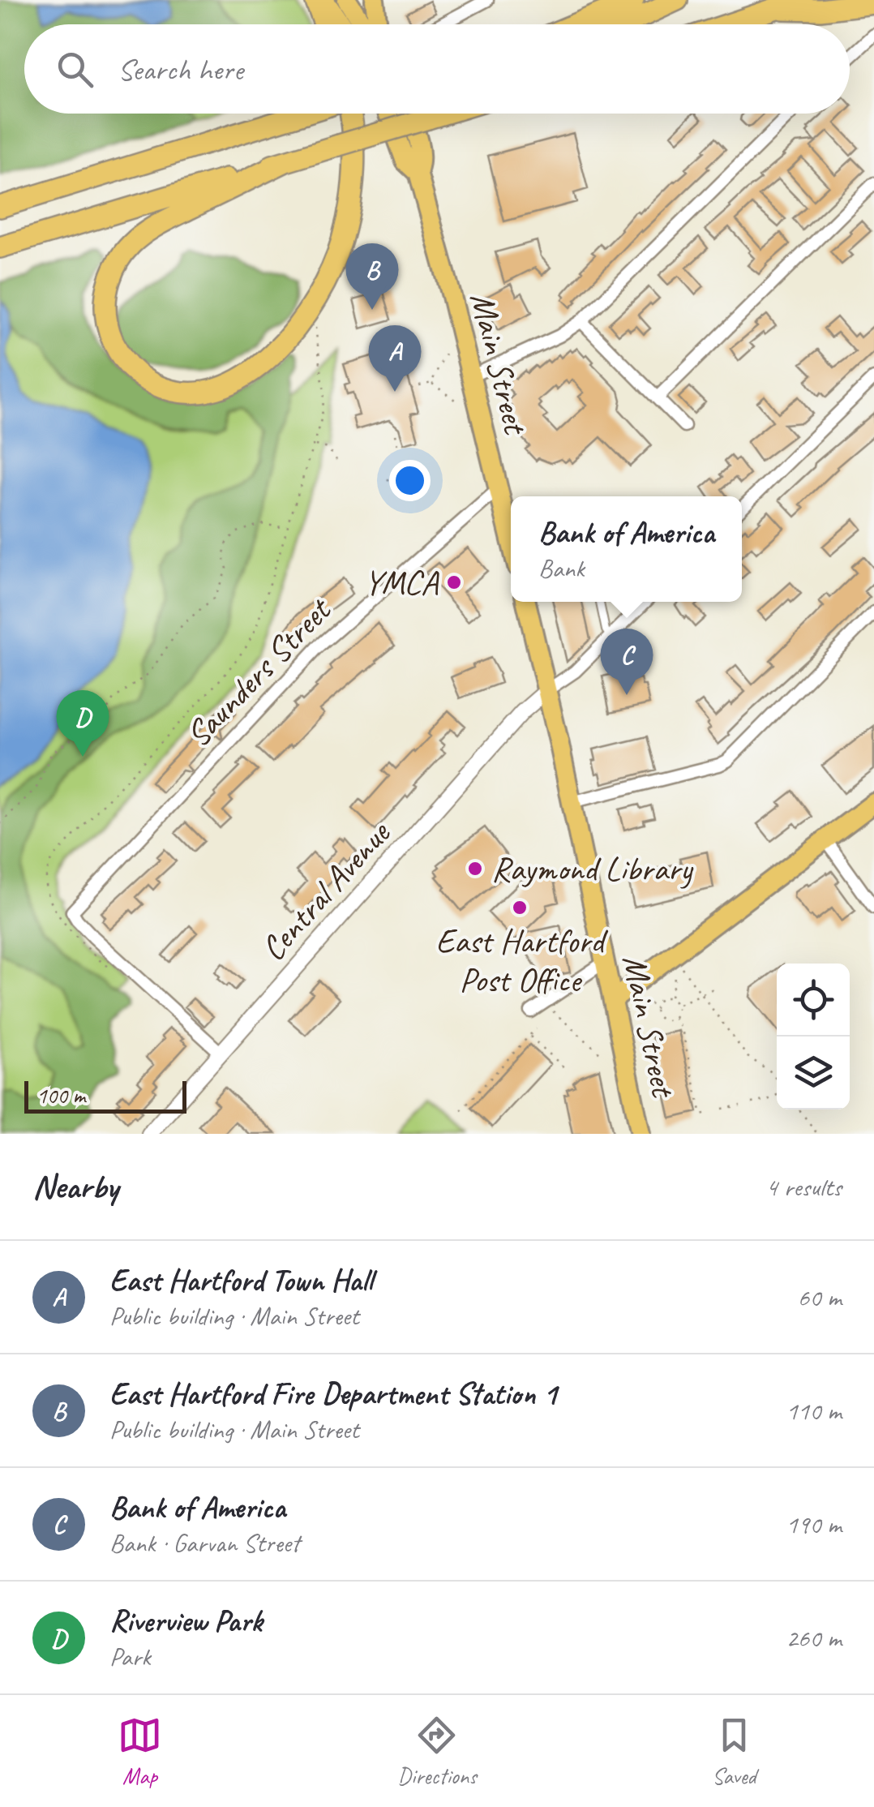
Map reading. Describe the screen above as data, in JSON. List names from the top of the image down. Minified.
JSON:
{"streets":{"main road":["Main Street"],"street":["Saunders Street","Central Avenue"]},"crossings":[["Main Street","Saunders Street"],["Main Street","Central Avenue"]],"places":["YMCA","Raymond Library","East Hartford Post Office"],"scale_bar":"100 m","page":{"search":"Search here","pins":["B","A","C","D"],"popup":["Bank of America","Bank"],"scale":"100 m","heading":["Nearby","4 results"],"list":[{"mark":"A","name":"East Hartford Town Hall","note":"Public building · Main Street","value":"60 m"},{"mark":"B","name":"East Hartford Fire Department Station 1","note":"Public building · Main Street","value":"110 m"},{"mark":"C","name":"Bank of America","note":"Bank · Garvan Street","value":"190 m"},{"mark":"D","name":"Riverview Park","note":"Park","value":"260 m"}],"nav":["Map","Directions","Saved"]}}
